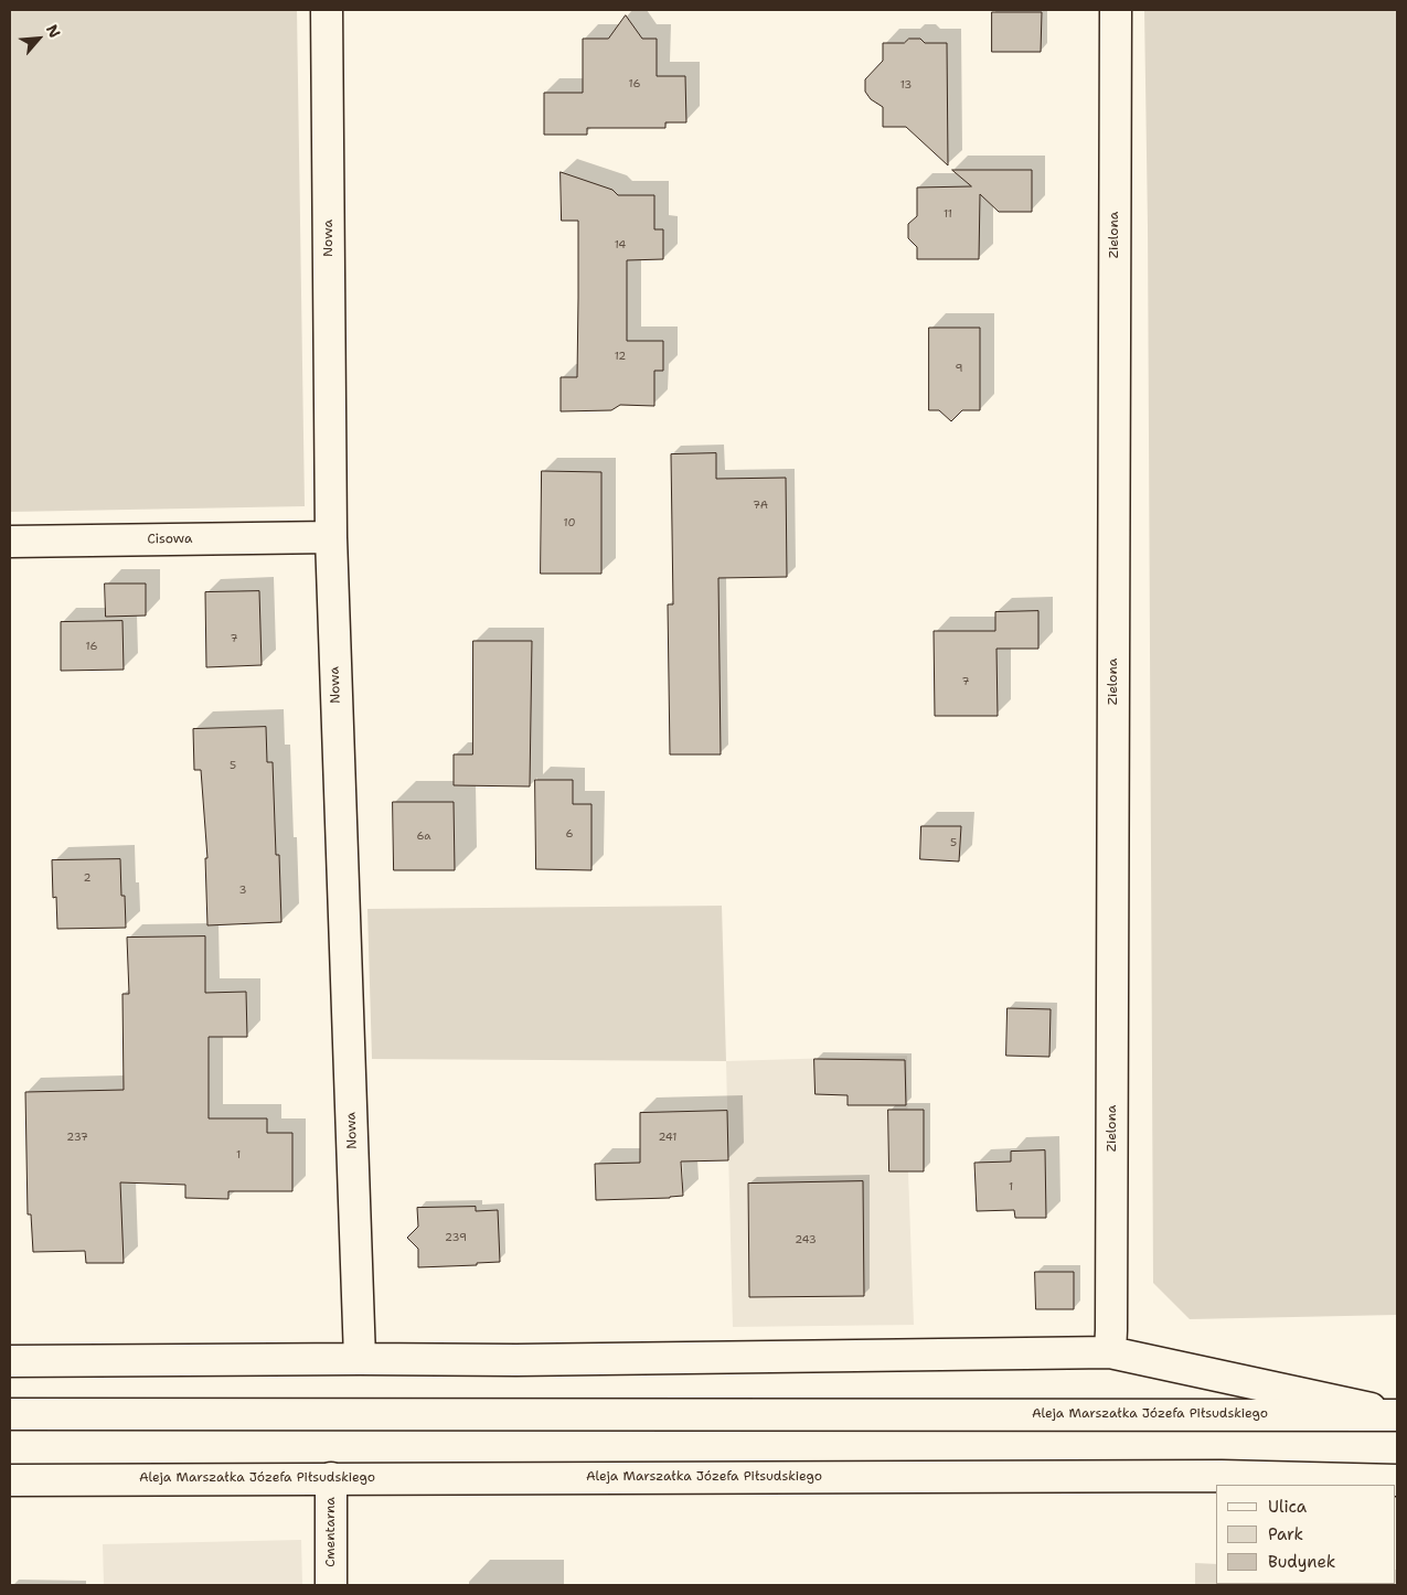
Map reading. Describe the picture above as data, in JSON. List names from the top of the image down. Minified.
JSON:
{"streets":{"street":["Zielona","Nowa","Cisowa","Aleja Marszałka Józefa Piłsudskiego","Cmentarna"]},"crossings":[["Nowa","Cisowa"],["Aleja Marszałka Józefa Piłsudskiego","Cmentarna"]],"house_numbers":["16","13","11","14","12","9","7A","10","7","16","7","5","6","6a","5","2","3","237","241","1","1","239","243"],"legend":["Ulica","Park","Budynek"],"north":"top right"}
